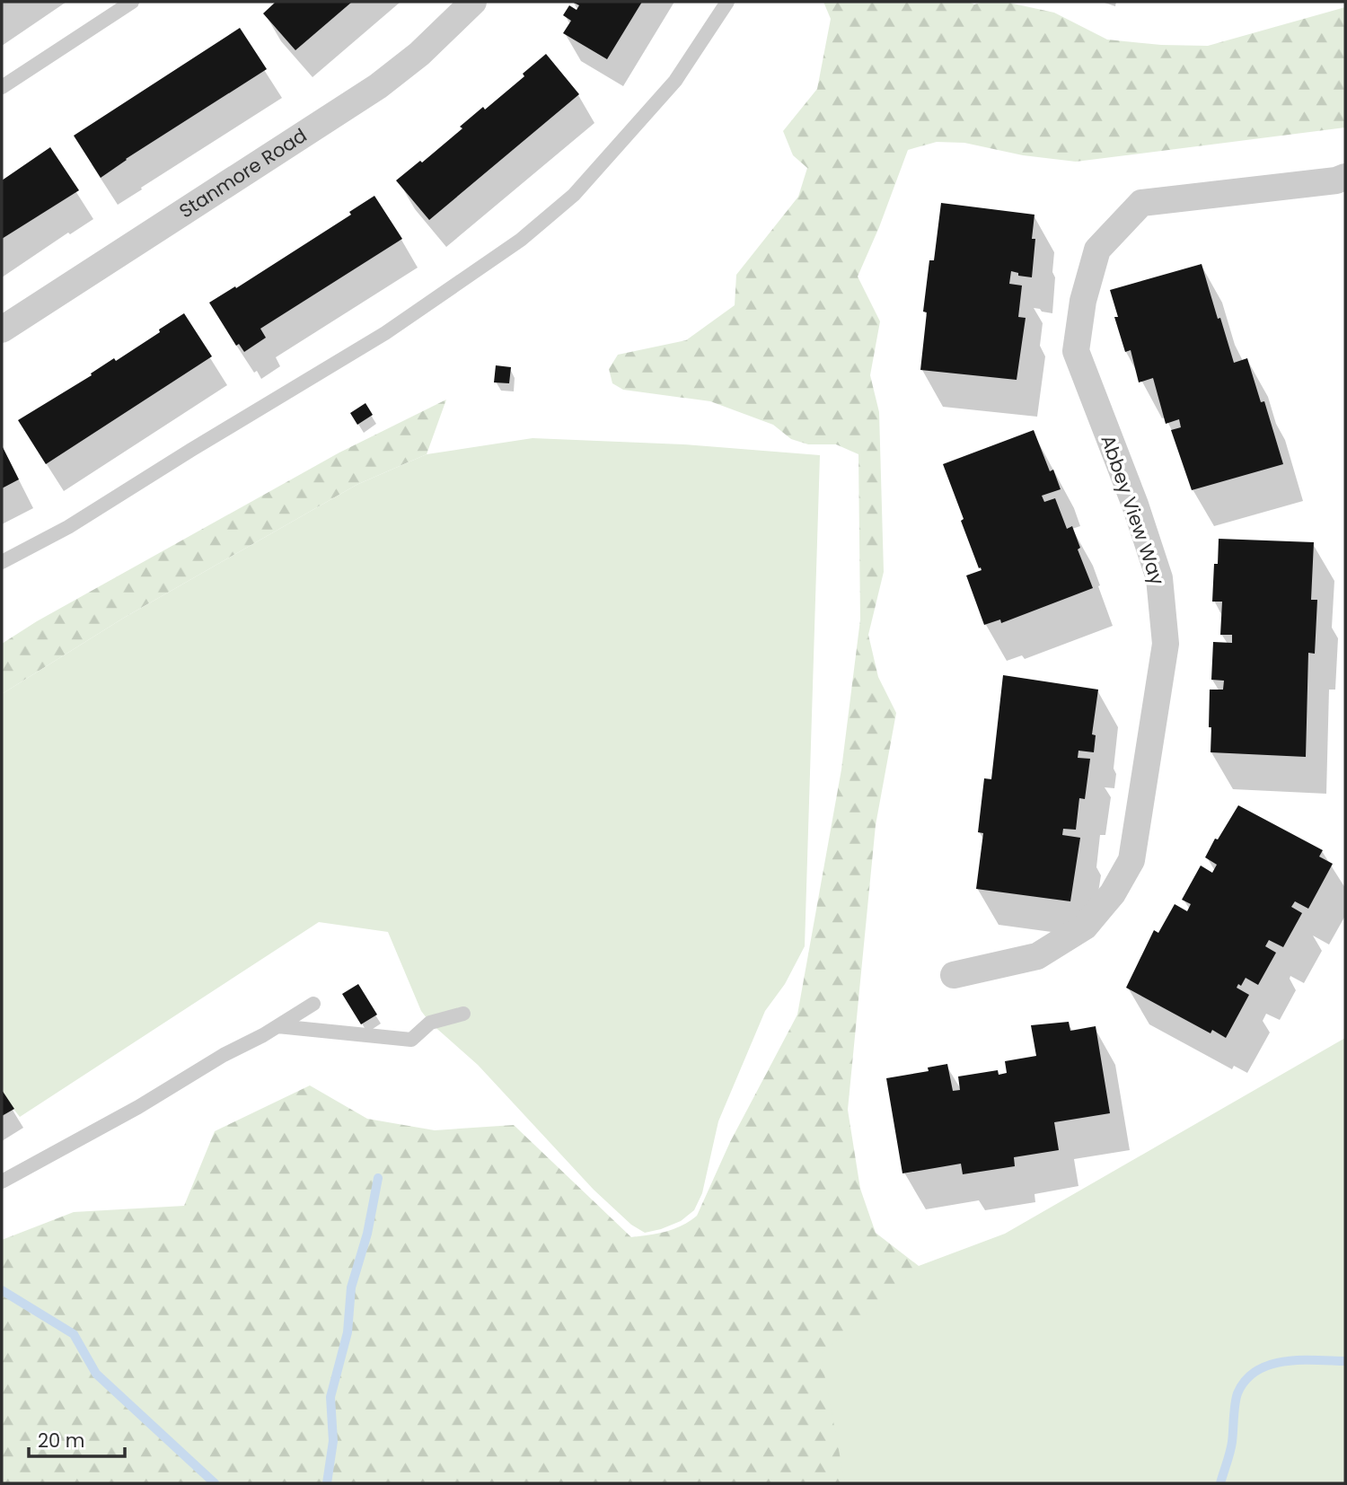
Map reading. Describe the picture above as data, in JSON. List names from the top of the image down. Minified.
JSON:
{"streets":{"street":["Stanmore Road","Abbey View Way"]},"scale_bar":"20 m"}
